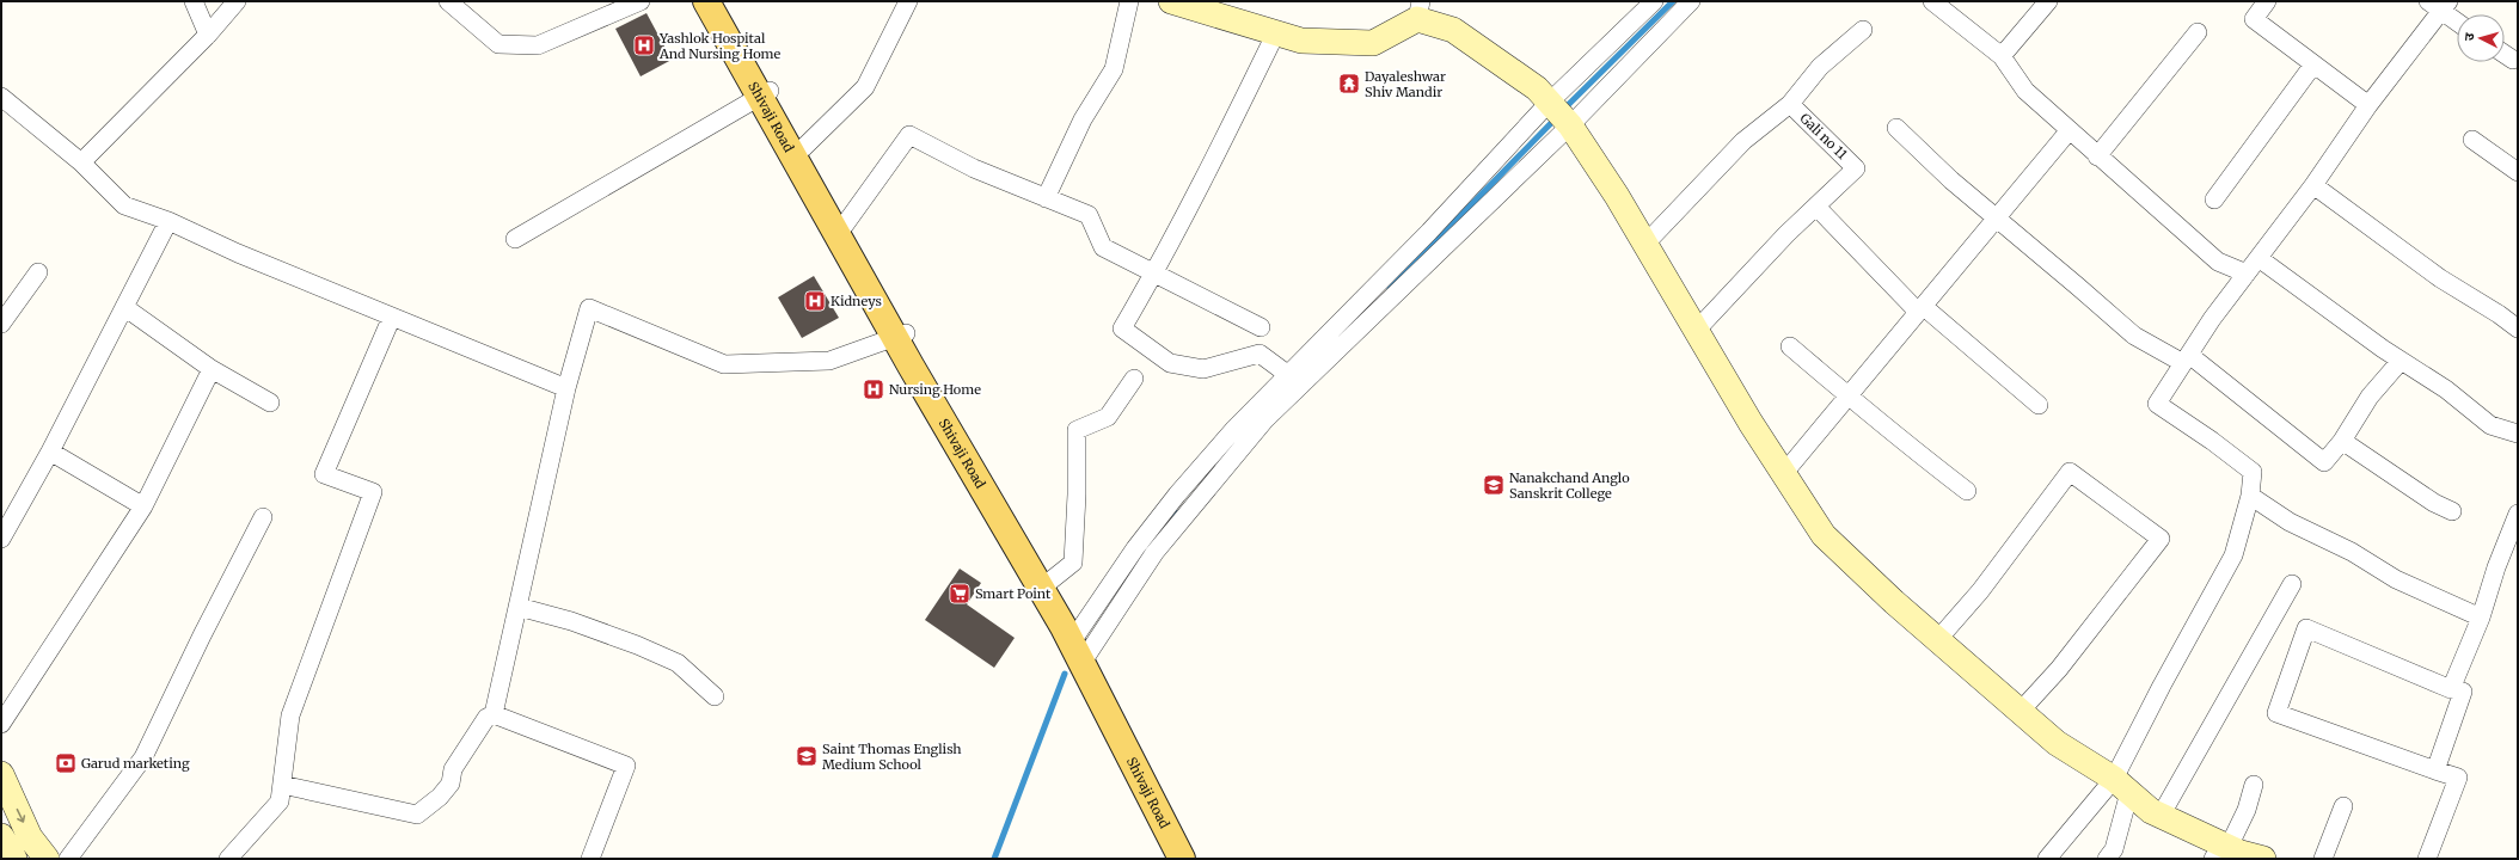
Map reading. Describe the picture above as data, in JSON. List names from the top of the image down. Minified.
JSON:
{"streets":{"main road":["Shivaji Road"],"street":["Gali no 11"]},"places":{"hospital":["Yashlok Hospital And Nursing Home","Kidneys","Nursing Home"],"temple":["Dayaleshwar Shiv Mandir"],"school or university":["Nanakchand Anglo Sanskrit College","Saint Thomas English Medium School"],"supermarket":["Smart Point"],"bank":["Garud marketing"]},"north":"left"}
